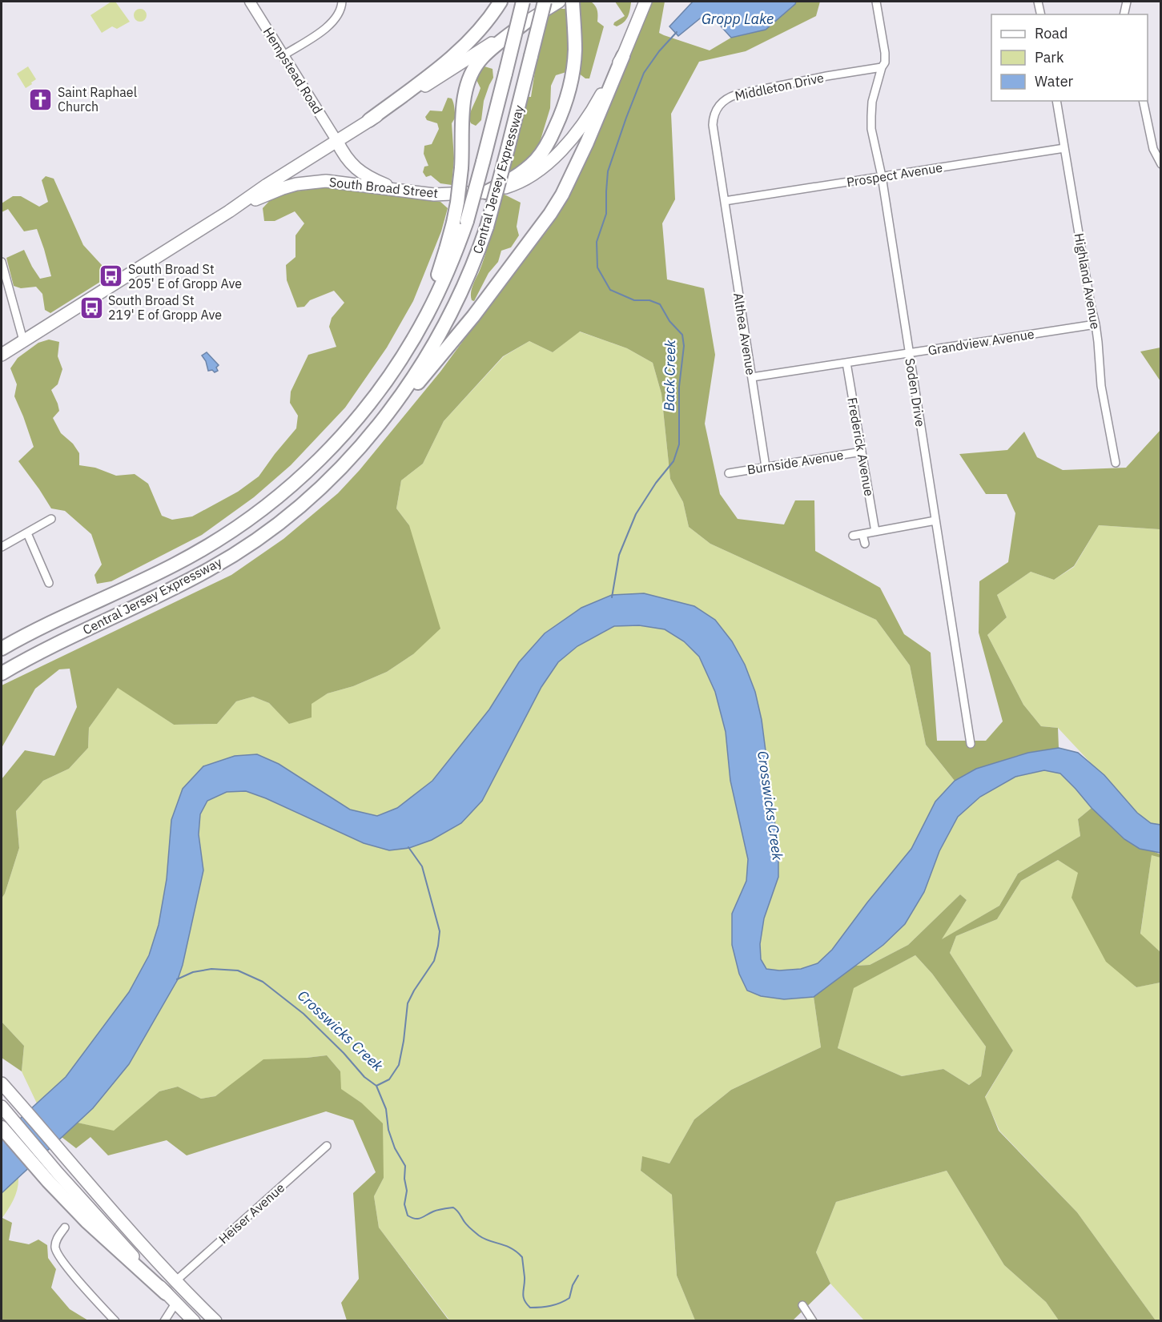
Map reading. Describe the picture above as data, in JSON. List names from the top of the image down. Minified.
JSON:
{"streets":{"highway":["Central Jersey Expressway"],"main road":["South Broad Street"],"street":["Hempstead Road","Middleton Drive","Prospect Avenue","Highland Avenue","Althea Avenue","Grandview Avenue","Soden Drive","Frederick Avenue","Burnside Avenue","Heiser Avenue"]},"crossings":[["Hempstead Road","South Broad Street"],["Middleton Drive","Prospect Avenue"],["Middleton Drive","Althea Avenue"],["Middleton Drive","Soden Drive"],["Prospect Avenue","Highland Avenue"],["Prospect Avenue","Althea Avenue"],["Prospect Avenue","Soden Drive"],["Central Jersey Expressway","South Broad Street"],["Highland Avenue","Grandview Avenue"],["Althea Avenue","Grandview Avenue"],["Althea Avenue","Burnside Avenue"],["Grandview Avenue","Soden Drive"],["Grandview Avenue","Frederick Avenue"],["Frederick Avenue","Burnside Avenue"]],"water":["Gropp Lake","Back Creek","Crosswicks Creek"],"places":{"church":["Saint Raphael Church"],"bus stop":["South Broad St 205' E of Gropp Ave","South Broad St 219' E of Gropp Ave"]},"legend":["Road","Park","Water"]}
